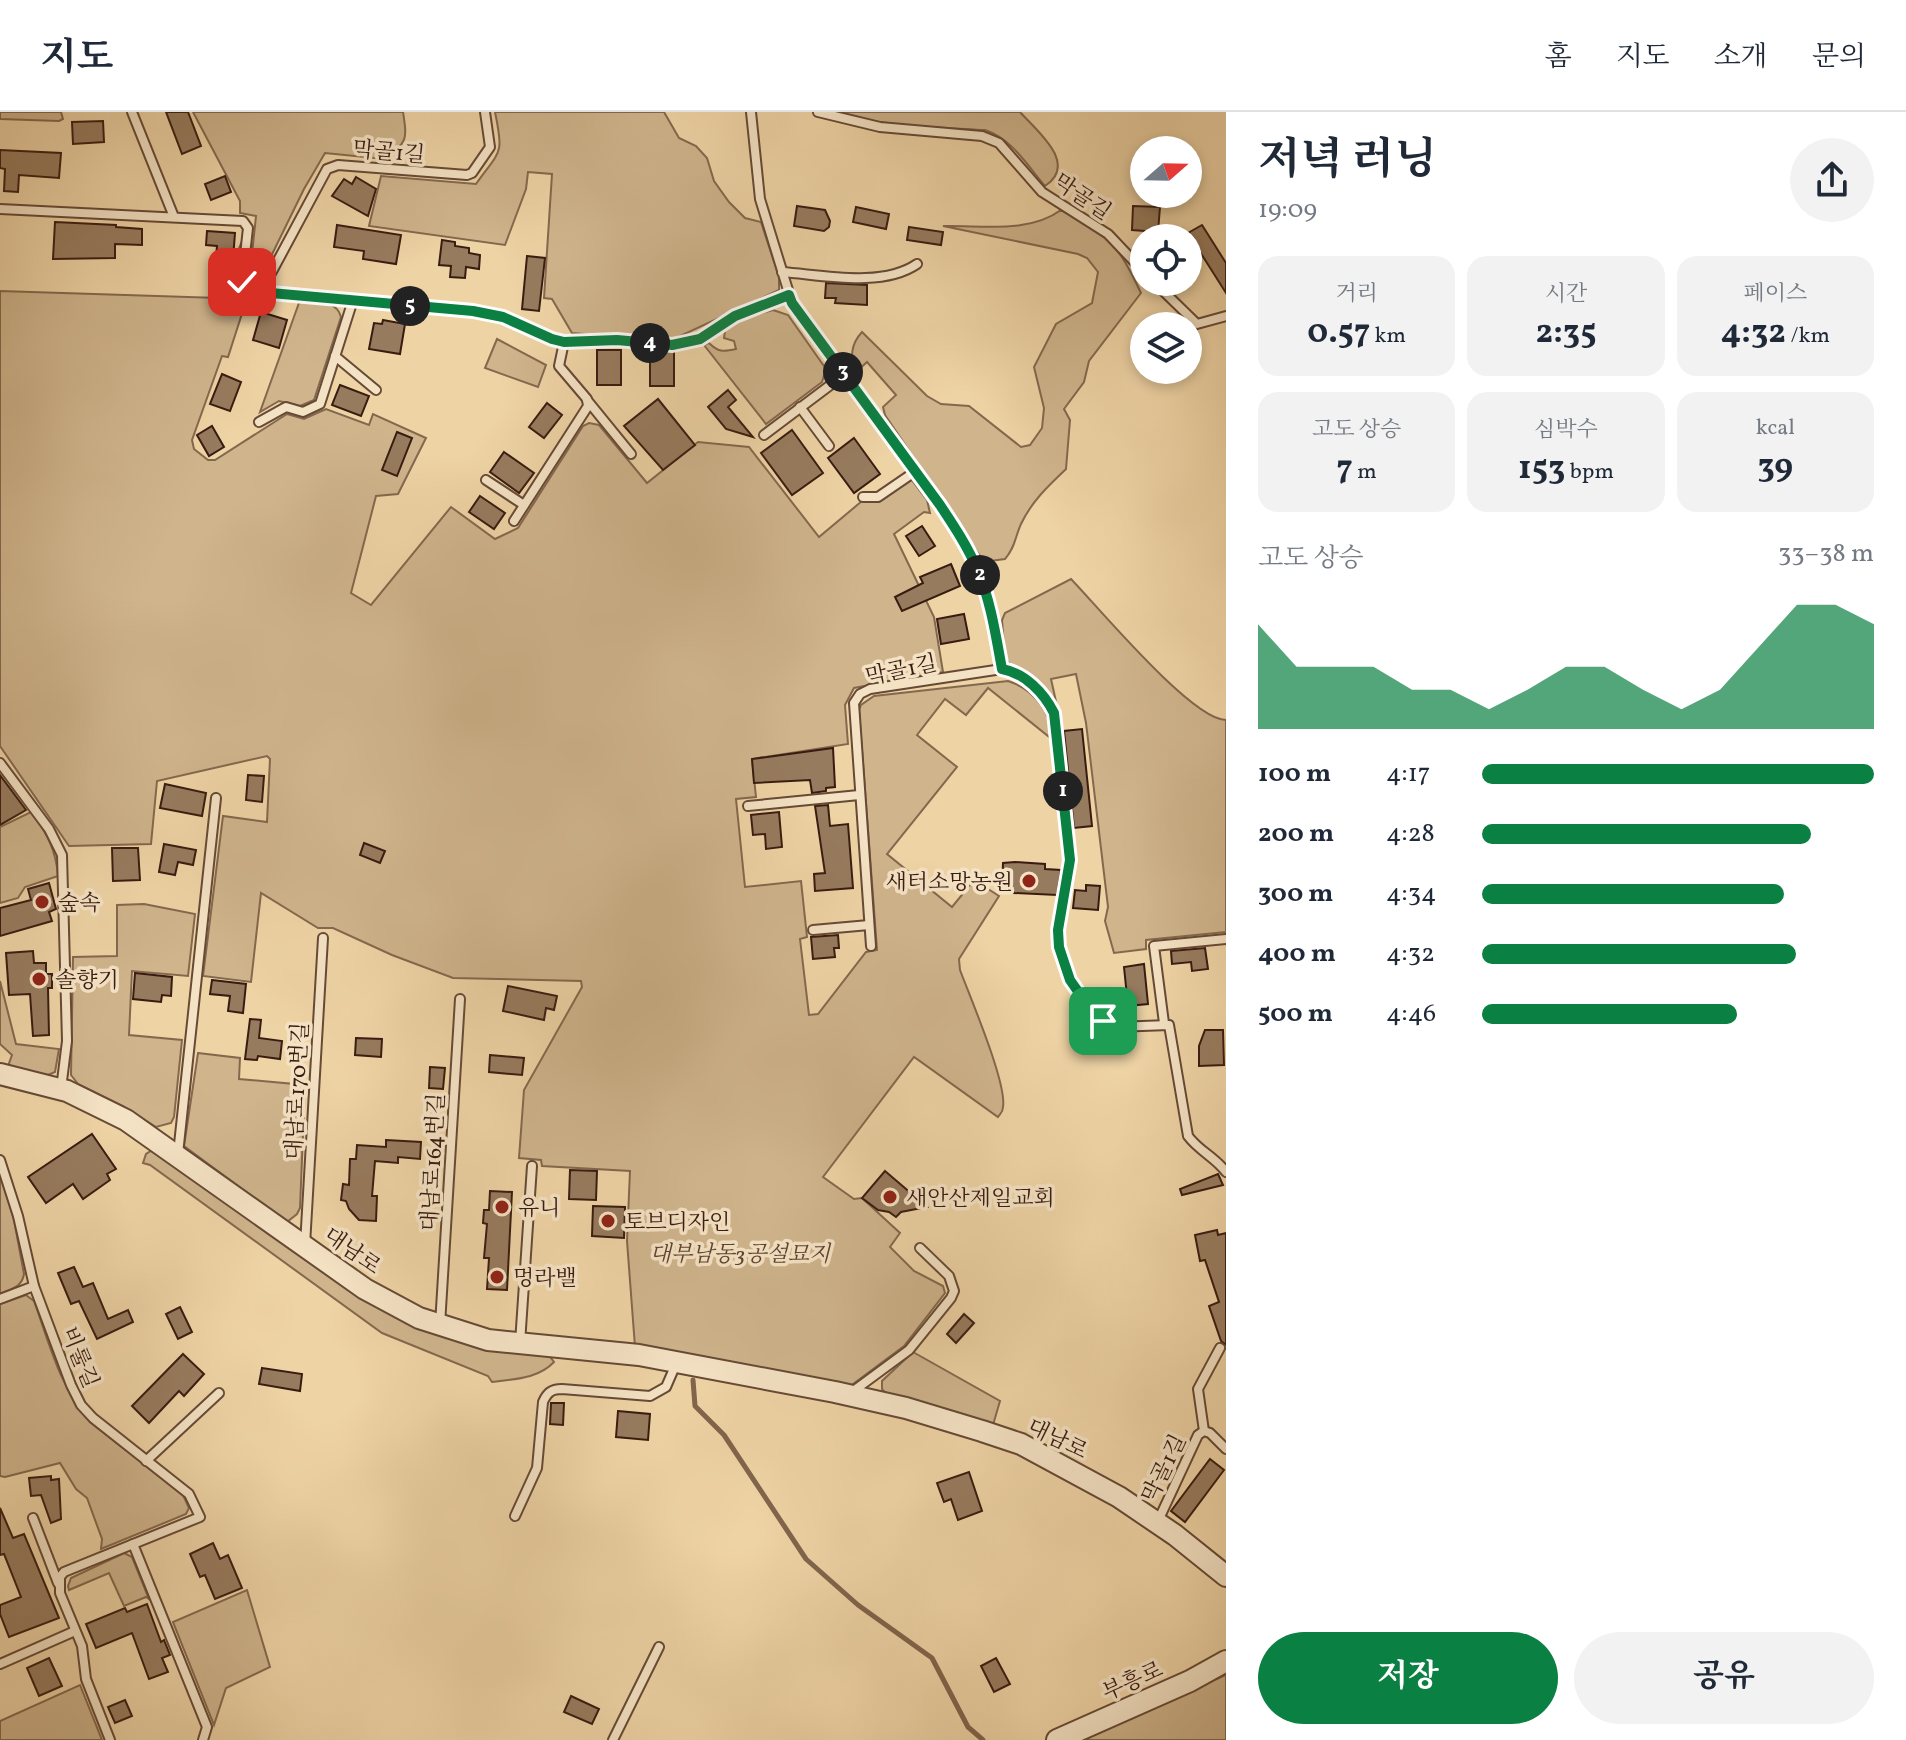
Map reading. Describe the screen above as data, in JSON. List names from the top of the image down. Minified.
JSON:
{"streets":{"street":["대남로","부흥로"],"lane":["막골1길","막골길","대남로170번길","대남로164번길","비룰길"]},"crossings":[["막골1길","대남로"],["대남로170번길","대남로"],["대남로164번길","대남로"]],"parks":["대부남동3공설묘지"],"places":["새터소망농원","숲속","솔향기","새안산제일교회","유니","토브디자인","멍라밸"],"north":"right","page":{"header":"지도","nav":["홈","지도","소개","문의"],"heading":["저녁 러닝","19:09"],"stats":[["거리","0.57 km"],["시간","2:35"],["페이스","4:32 /km"],["고도 상승","7 m"],["심박수","153 bpm"],["kcal","39"]],"pins":["5","4","3","2","1"],"chart":["고도 상승","33–38 m"],"list":[{"name":"100 m","note":"4:17"},{"name":"200 m","note":"4:28"},{"name":"300 m","note":"4:34"},{"name":"400 m","note":"4:32"},{"name":"500 m","note":"4:46"}],"buttons":["저장","공유"]}}
